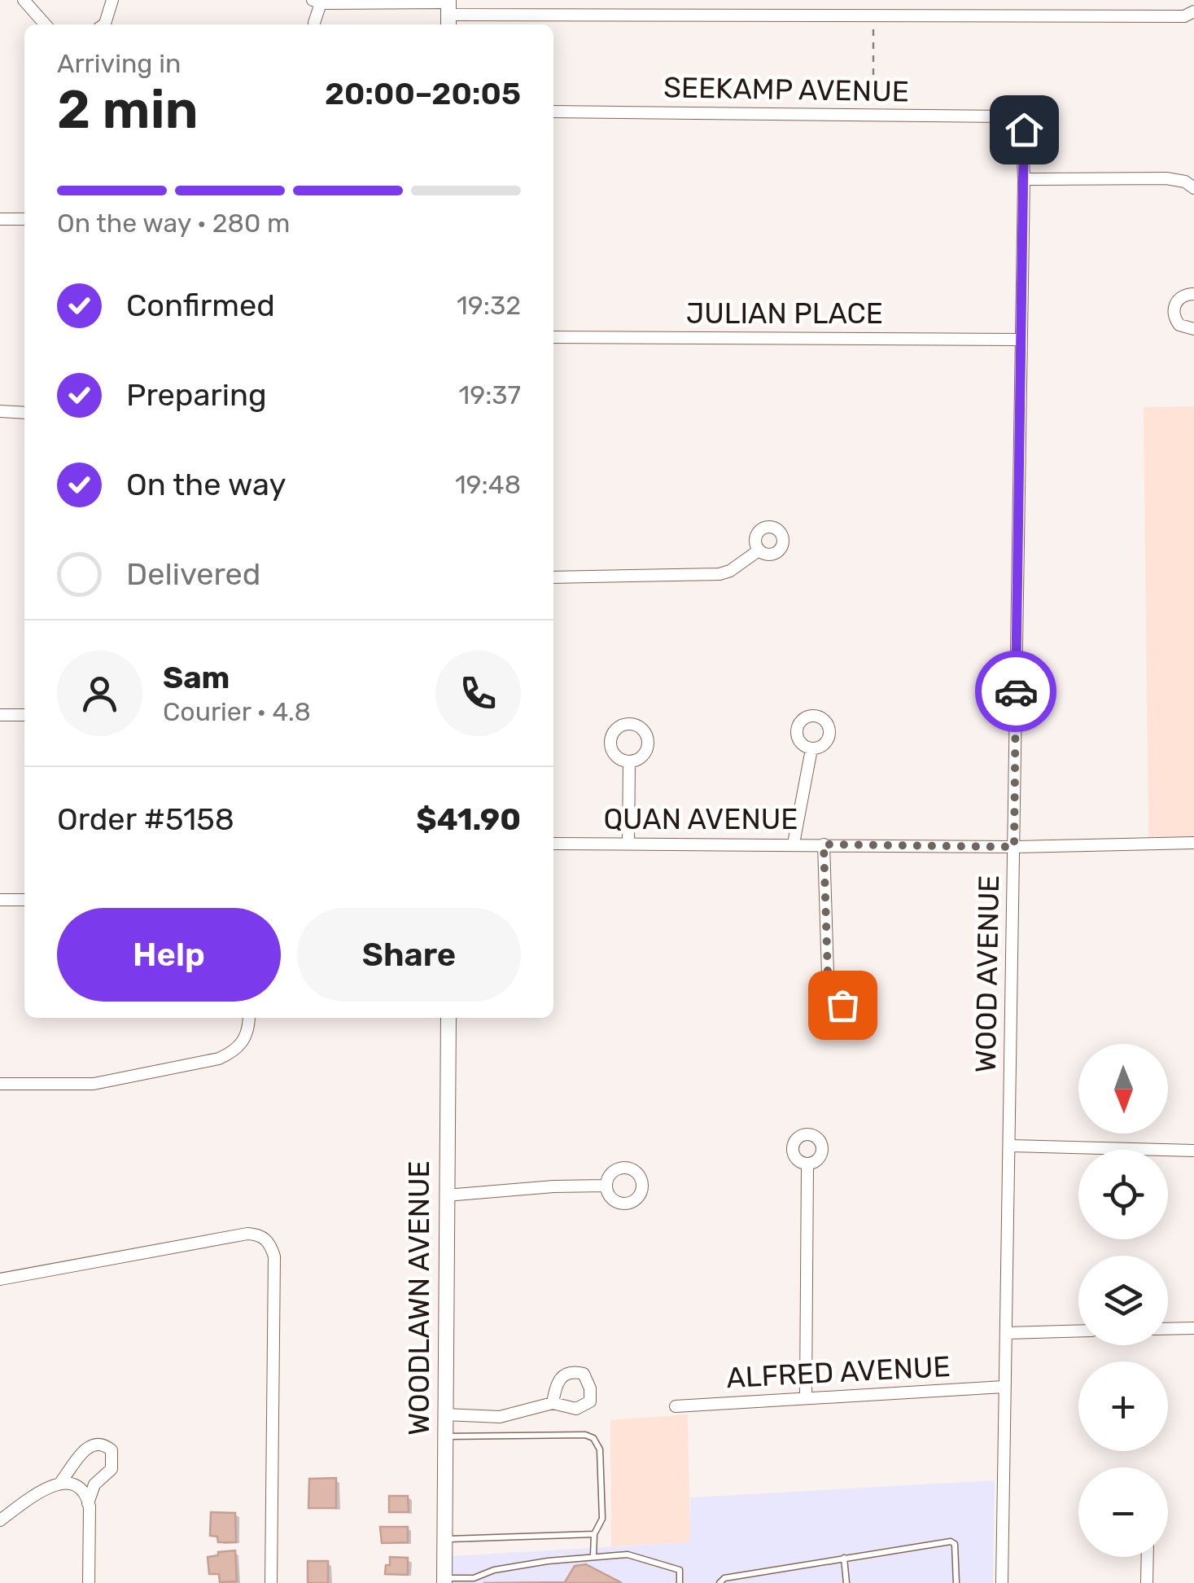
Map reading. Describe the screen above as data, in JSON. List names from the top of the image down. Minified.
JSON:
{"streets":{"street":["SEEKAMP AVENUE","JULIAN PLACE","QUAN AVENUE","WOOD AVENUE","WOODLAWN AVENUE","ALFRED AVENUE"]},"crossings":[["SEEKAMP AVENUE","WOOD AVENUE"],["JULIAN PLACE","WOOD AVENUE"],["QUAN AVENUE","WOOD AVENUE"],["WOOD AVENUE","ALFRED AVENUE"]],"north":"bottom","page":{"heading":["2 min","Arriving in","20:00–20:05"],"panel":["Sam","Courier · 4.8","Order #5158","$41.90"],"bar":"On the way · 280 m","list":[["Confirmed","19:32"],["Preparing","19:37"],["On the way","19:48"],"Delivered"],"buttons":["Help","Share"],"map_buttons":["+","−"]}}
